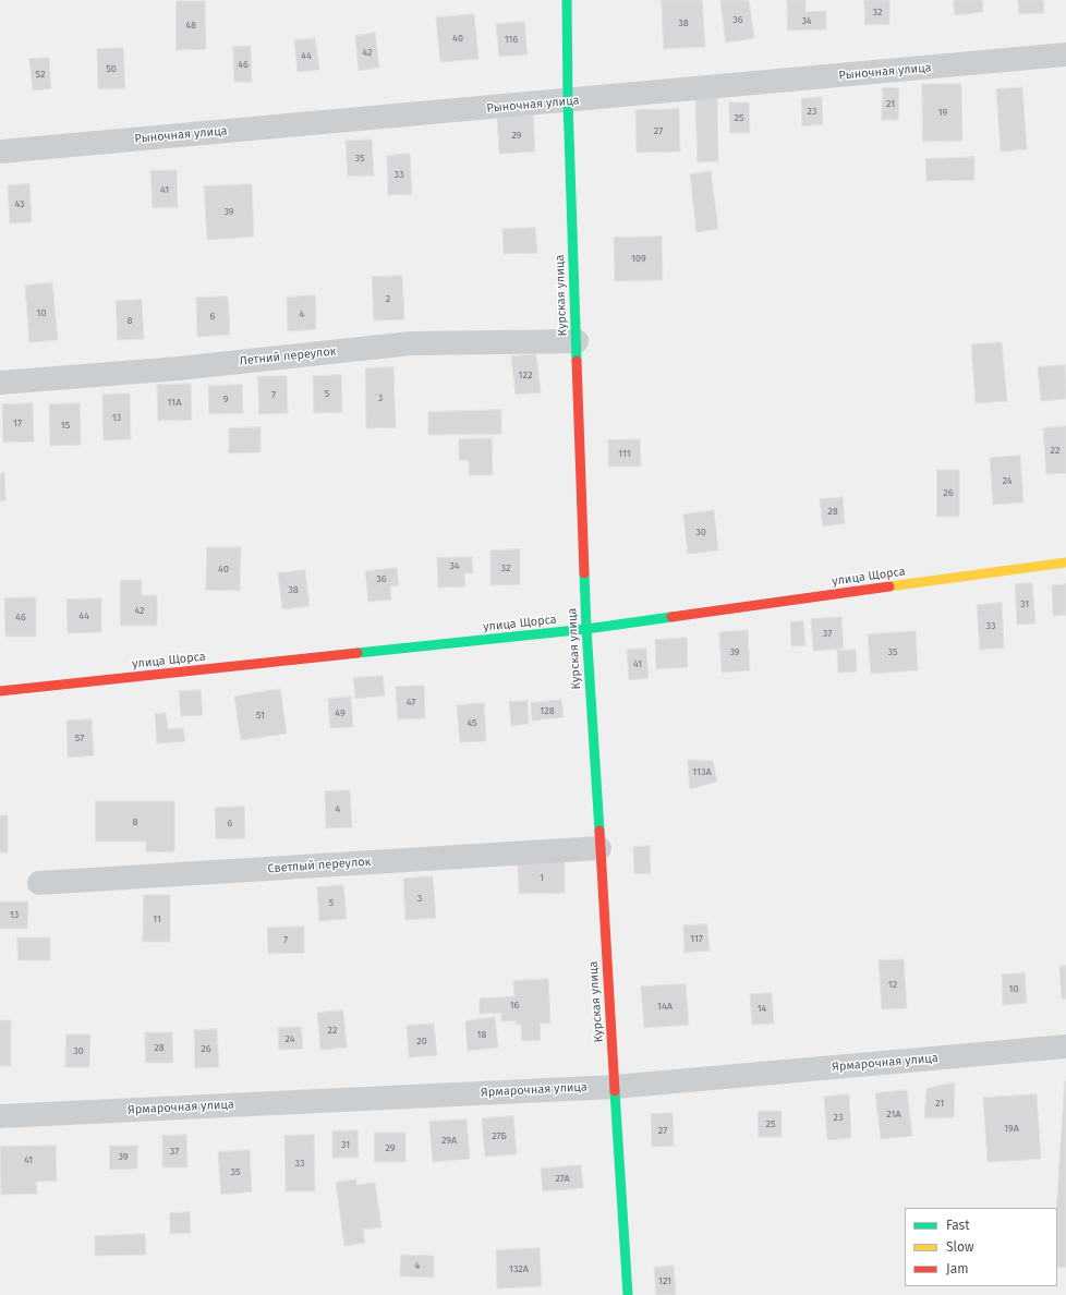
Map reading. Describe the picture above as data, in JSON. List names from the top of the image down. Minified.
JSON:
{"streets":{"street":["Рыночная улица","Курская улица","Летний переулок","улица Щорса","Светлый переулок","Ярмарочная улица"]},"crossings":[["Рыночная улица","Курская улица"],["Курская улица","Летний переулок"],["Курская улица","улица Щорса"],["Курская улица","Светлый переулок"],["Курская улица","Ярмарочная улица"]],"house_numbers":["32","36","34","38","48","40","116","42","44","46","50","52","21","23","19","25","27","29","35","33","41","43","39","109","2","10","4","6","8","122","5","7","3","9","11А","13","17","15","22","111","24","26","28","30","34","32","40","36","38","31","42","44","46","33","37","39","35","41","47","128","49","51","45","57","113А","4","8","6","1","3","5","13","11","117","7","12","10","16","14А","14","22","18","24","20","28","26","30","21","21А","23","25","19А","27","27Б","29А","31","29","37","39","41","33","35","27А","4","132А","121"],"legend":["Fast","Slow","Jam"]}
